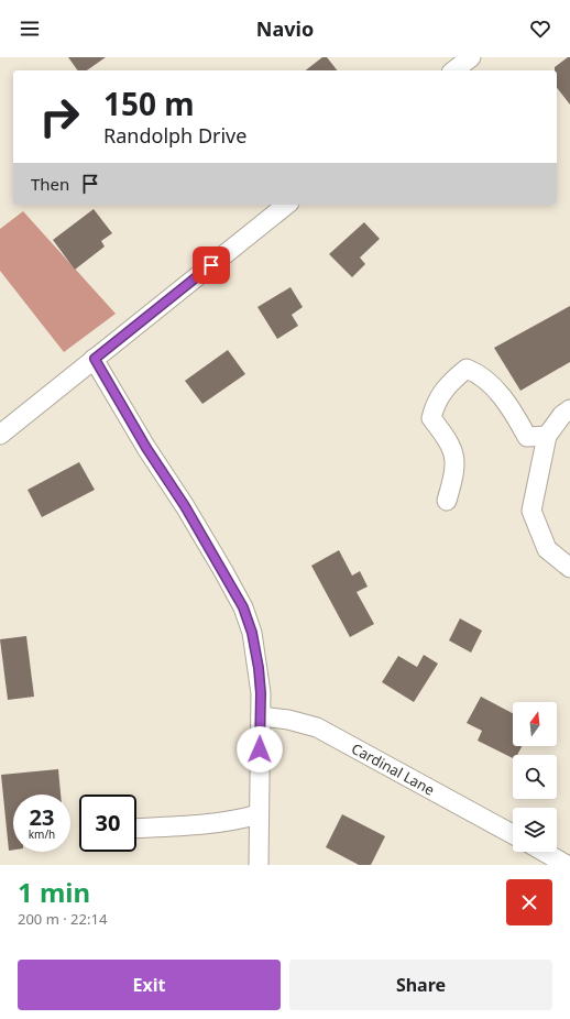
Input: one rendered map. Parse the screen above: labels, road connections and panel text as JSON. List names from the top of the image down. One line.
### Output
{"streets":{"street":["Cardinal Lane"]},"north":"top","page":{"header":"Navio","turn":["150 m","Randolph Drive"],"then":"Then","speed":"23 km/h","limit":"30","heading":["1 min","200 m · 22:14"],"buttons":["Exit","Share"]}}
